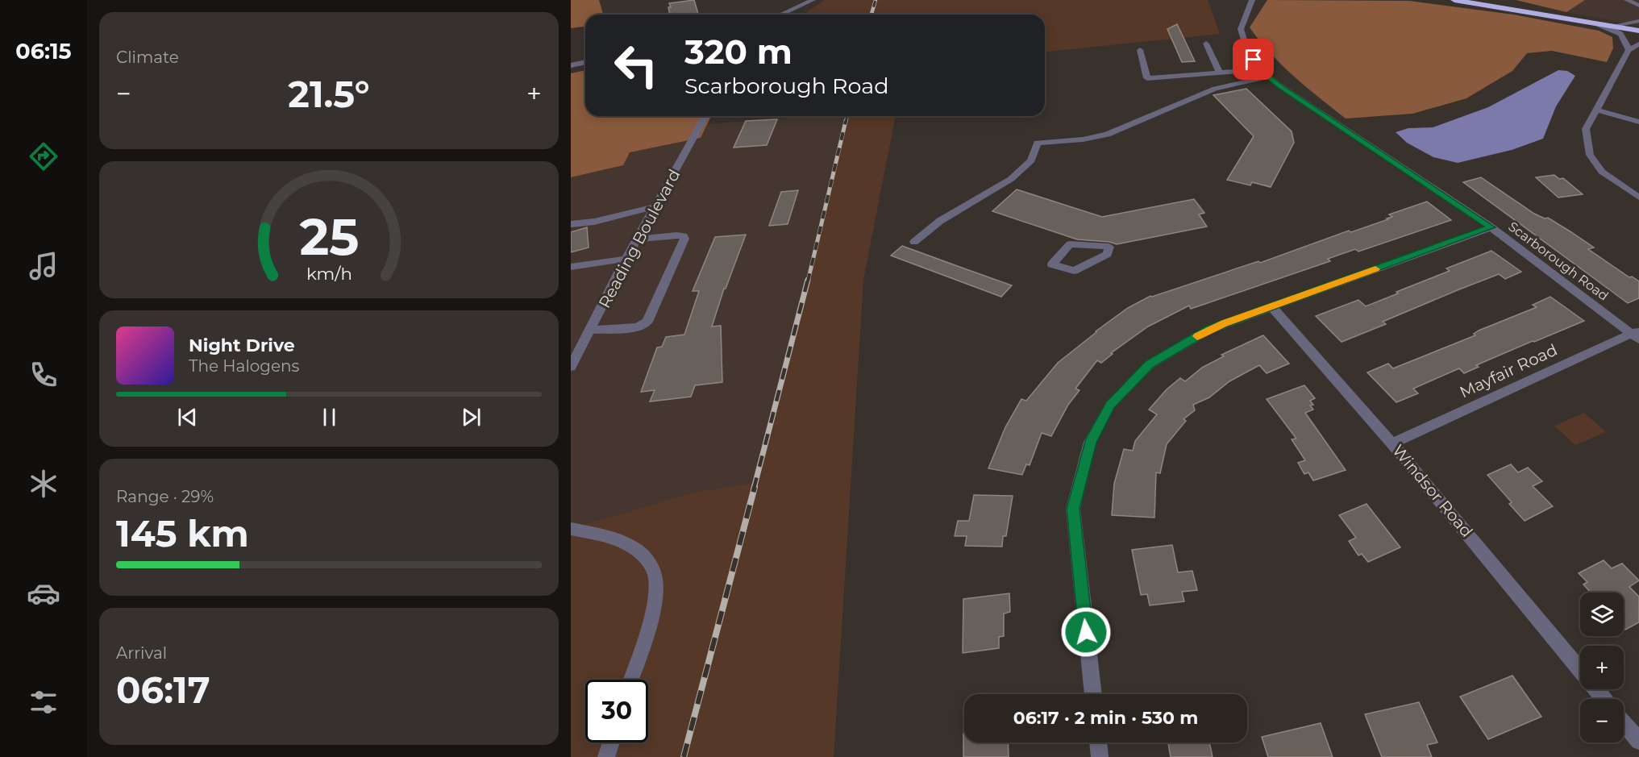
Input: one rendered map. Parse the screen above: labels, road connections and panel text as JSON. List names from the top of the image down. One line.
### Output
{"streets":{"street":["Reading Boulevard","Scarborough Road","Mayfair Road","Windsor Road"]},"crossings":[["Scarborough Road","Mayfair Road"],["Mayfair Road","Windsor Road"]],"page":{"tabs":"06:15","tile":["Climate",["Range · 29%","145 km"],["Arrival","06:17"]],"turn":["320 m","Scarborough Road"],"heat":["−","21.5°","+"],"song":["Night Drive","The Halogens"],"map_buttons":["+","−"],"limit":"30","trip":"06:17 · 2 min · 530 m","gauge":["25","km/h"]}}
